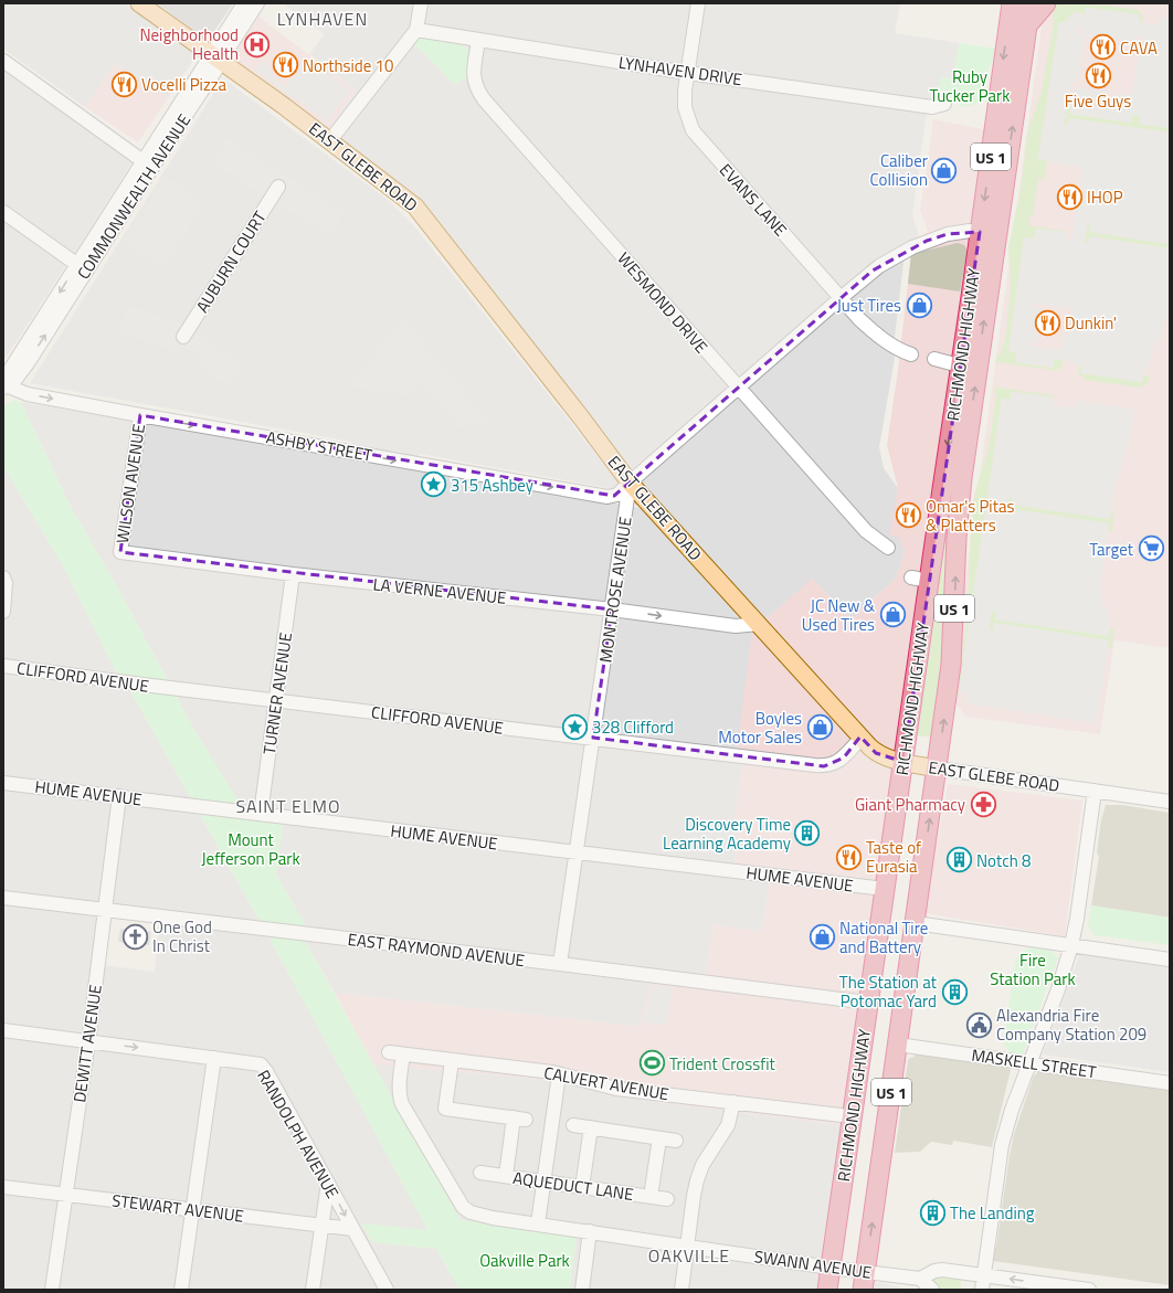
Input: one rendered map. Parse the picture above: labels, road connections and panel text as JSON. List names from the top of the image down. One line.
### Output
{"streets":{"highway":["US 1","RICHMOND HIGHWAY"],"main road":["EAST GLEBE ROAD"],"street":["LYNHAVEN DRIVE","COMMONWEALTH AVENUE","EVANS LANE","AUBURN COURT","WESMOND DRIVE","ASHBY STREET","WILSON AVENUE","MONTROSE AVENUE","LA VERNE AVENUE","CLIFFORD AVENUE","TURNER AVENUE","HUME AVENUE","EAST RAYMOND AVENUE","DEWITT AVENUE","MASKELL STREET","CALVERT AVENUE","RANDOLPH AVENUE","AQUEDUCT LANE","STEWART AVENUE","SWANN AVENUE"]},"crossings":[["LYNHAVEN DRIVE","EVANS LANE"],["LYNHAVEN DRIVE","WESMOND DRIVE"],["EAST GLEBE ROAD","COMMONWEALTH AVENUE"],["EAST GLEBE ROAD","RICHMOND HIGHWAY"],["EAST GLEBE ROAD","ASHBY STREET"],["EAST GLEBE ROAD","MONTROSE AVENUE"],["EAST GLEBE ROAD","LA VERNE AVENUE"],["EAST GLEBE ROAD","CLIFFORD AVENUE"],["COMMONWEALTH AVENUE","ASHBY STREET"],["RICHMOND HIGHWAY","HUME AVENUE"],["RICHMOND HIGHWAY","EAST RAYMOND AVENUE"],["RICHMOND HIGHWAY","MASKELL STREET"],["RICHMOND HIGHWAY","CALVERT AVENUE"],["RICHMOND HIGHWAY","SWANN AVENUE"],["ASHBY STREET","WILSON AVENUE"],["ASHBY STREET","MONTROSE AVENUE"],["WILSON AVENUE","LA VERNE AVENUE"],["MONTROSE AVENUE","LA VERNE AVENUE"],["MONTROSE AVENUE","CLIFFORD AVENUE"],["MONTROSE AVENUE","HUME AVENUE"],["MONTROSE AVENUE","EAST RAYMOND AVENUE"],["LA VERNE AVENUE","TURNER AVENUE"],["CLIFFORD AVENUE","TURNER AVENUE"],["TURNER AVENUE","HUME AVENUE"],["HUME AVENUE","DEWITT AVENUE"],["EAST RAYMOND AVENUE","DEWITT AVENUE"],["DEWITT AVENUE","RANDOLPH AVENUE"],["DEWITT AVENUE","STEWART AVENUE"],["CALVERT AVENUE","SWANN AVENUE"],["RANDOLPH AVENUE","STEWART AVENUE"]],"one_way":["ASHBY STREET"],"districts":["LYNHAVEN","SAINT ELMO","OAKVILLE"],"parks":["Ruby Tucker Park","Mount Jefferson Park","Fire Station Park","Oakville Park"],"places":{"hospital":["Neighborhood Health"],"restaurant":["CAVA","Northside 10","Five Guys","Vocelli Pizza","IHOP","Dunkin'","Omar's Pitas & Platters","Taste of Eurasia"],"shop":["Caliber Collision","Just Tires","JC New & Used Tires","Boyles Motor Sales","National Tire and Battery"],"place":["315 Ashbey","328 Clifford"],"supermarket":["Target"],"pharmacy":["Giant Pharmacy"],"building":["Discovery Time Learning Academy","Notch 8","The Station at Potomac Yard","The Landing"],"church":["One God In Christ"],"public building":["Alexandria Fire Company Station 209"],"sports":["Trident Crossfit"]}}
